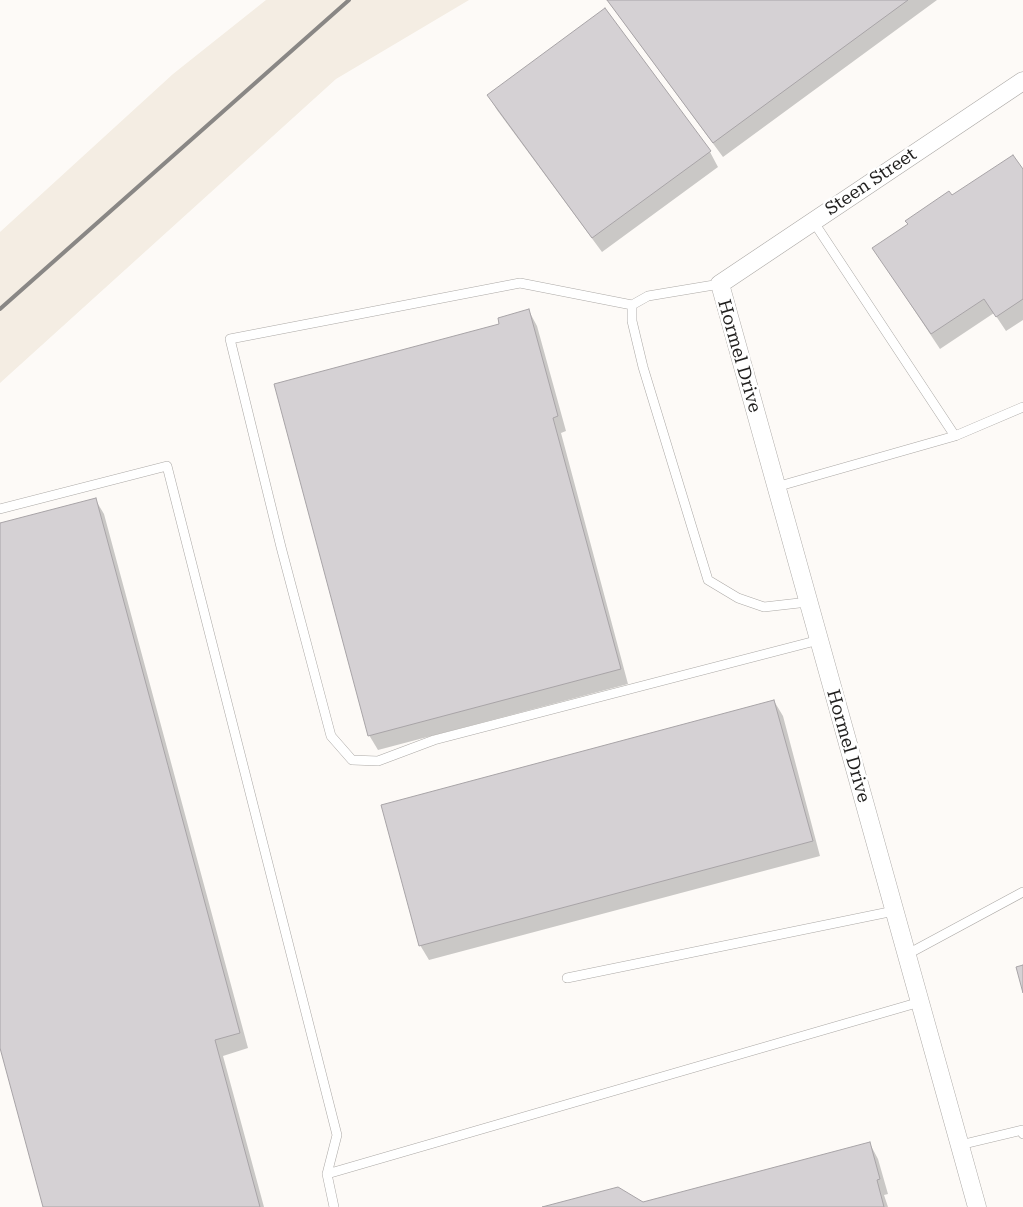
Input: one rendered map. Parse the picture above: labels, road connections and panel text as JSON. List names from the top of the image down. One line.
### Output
{"streets":{"street":["Steen Street","Hormel Drive"]},"crossings":[["Steen Street","Hormel Drive"]]}
